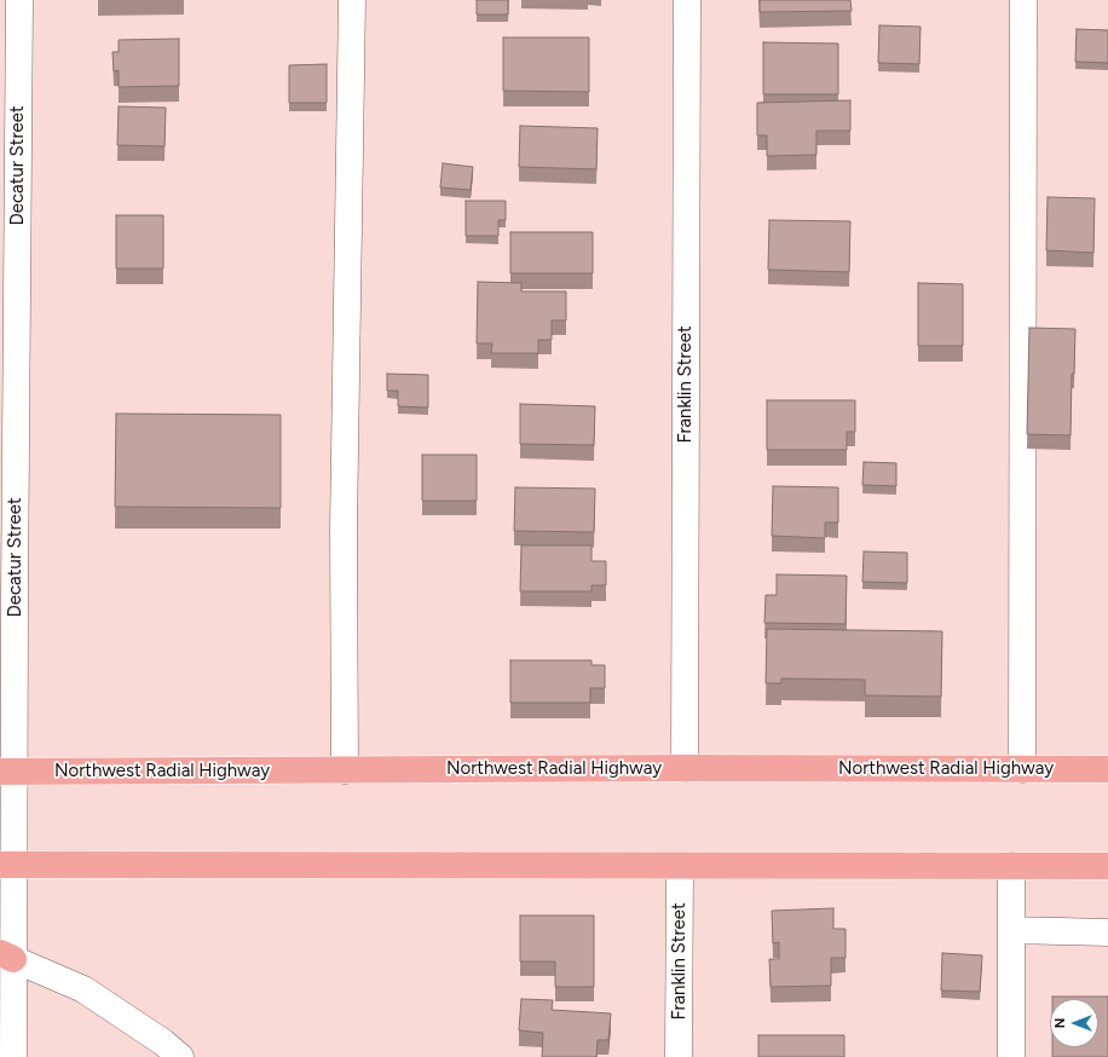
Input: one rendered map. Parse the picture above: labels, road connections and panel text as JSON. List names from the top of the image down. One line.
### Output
{"streets":{"main road":["Northwest Radial Highway"],"street":["Decatur Street","Franklin Street"]},"crossings":[["Decatur Street","Northwest Radial Highway"],["Franklin Street","Northwest Radial Highway"]],"north":"left"}
